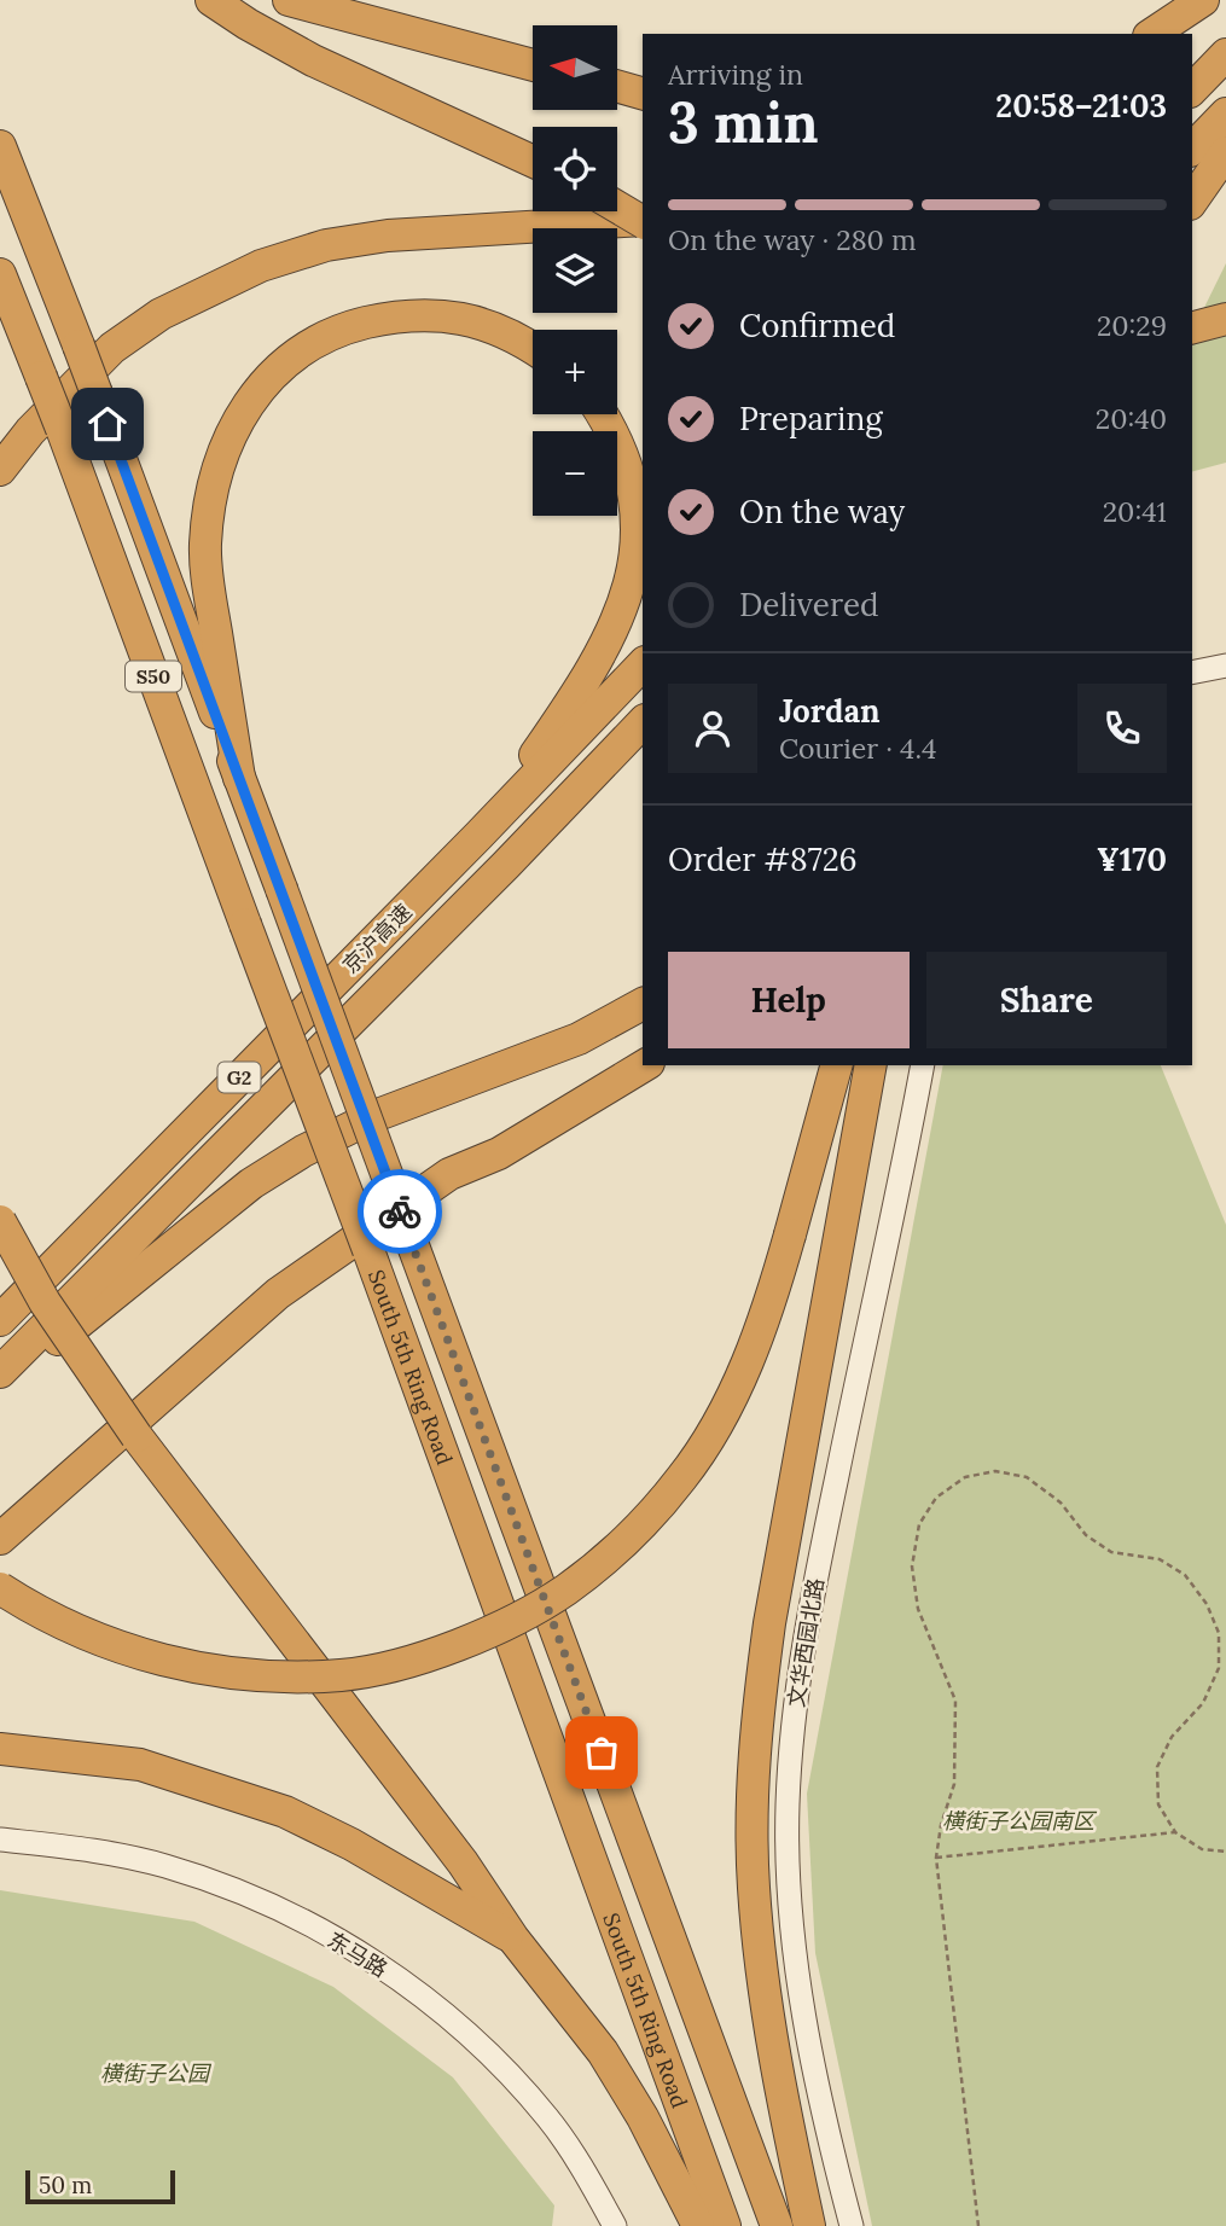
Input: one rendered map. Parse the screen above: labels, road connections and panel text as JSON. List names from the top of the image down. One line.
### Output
{"streets":{"highway":["S50","京沪高速","G2","South 5th Ring Road"],"street":["文华西园北路","东马路"]},"crossings":[["S50","South 5th Ring Road"]],"parks":["横街子公园南区","横街子公园"],"scale_bar":"50 m","north":"left","page":{"map_buttons":["+","−"],"heading":["3 min","Arriving in","20:58–21:03"],"panel":["Jordan","Courier · 4.4","Order #8726","¥170"],"bar":"On the way · 280 m","list":[["Confirmed","20:29"],["Preparing","20:40"],["On the way","20:41"],"Delivered"],"buttons":["Help","Share"],"scale":"50 m"}}
